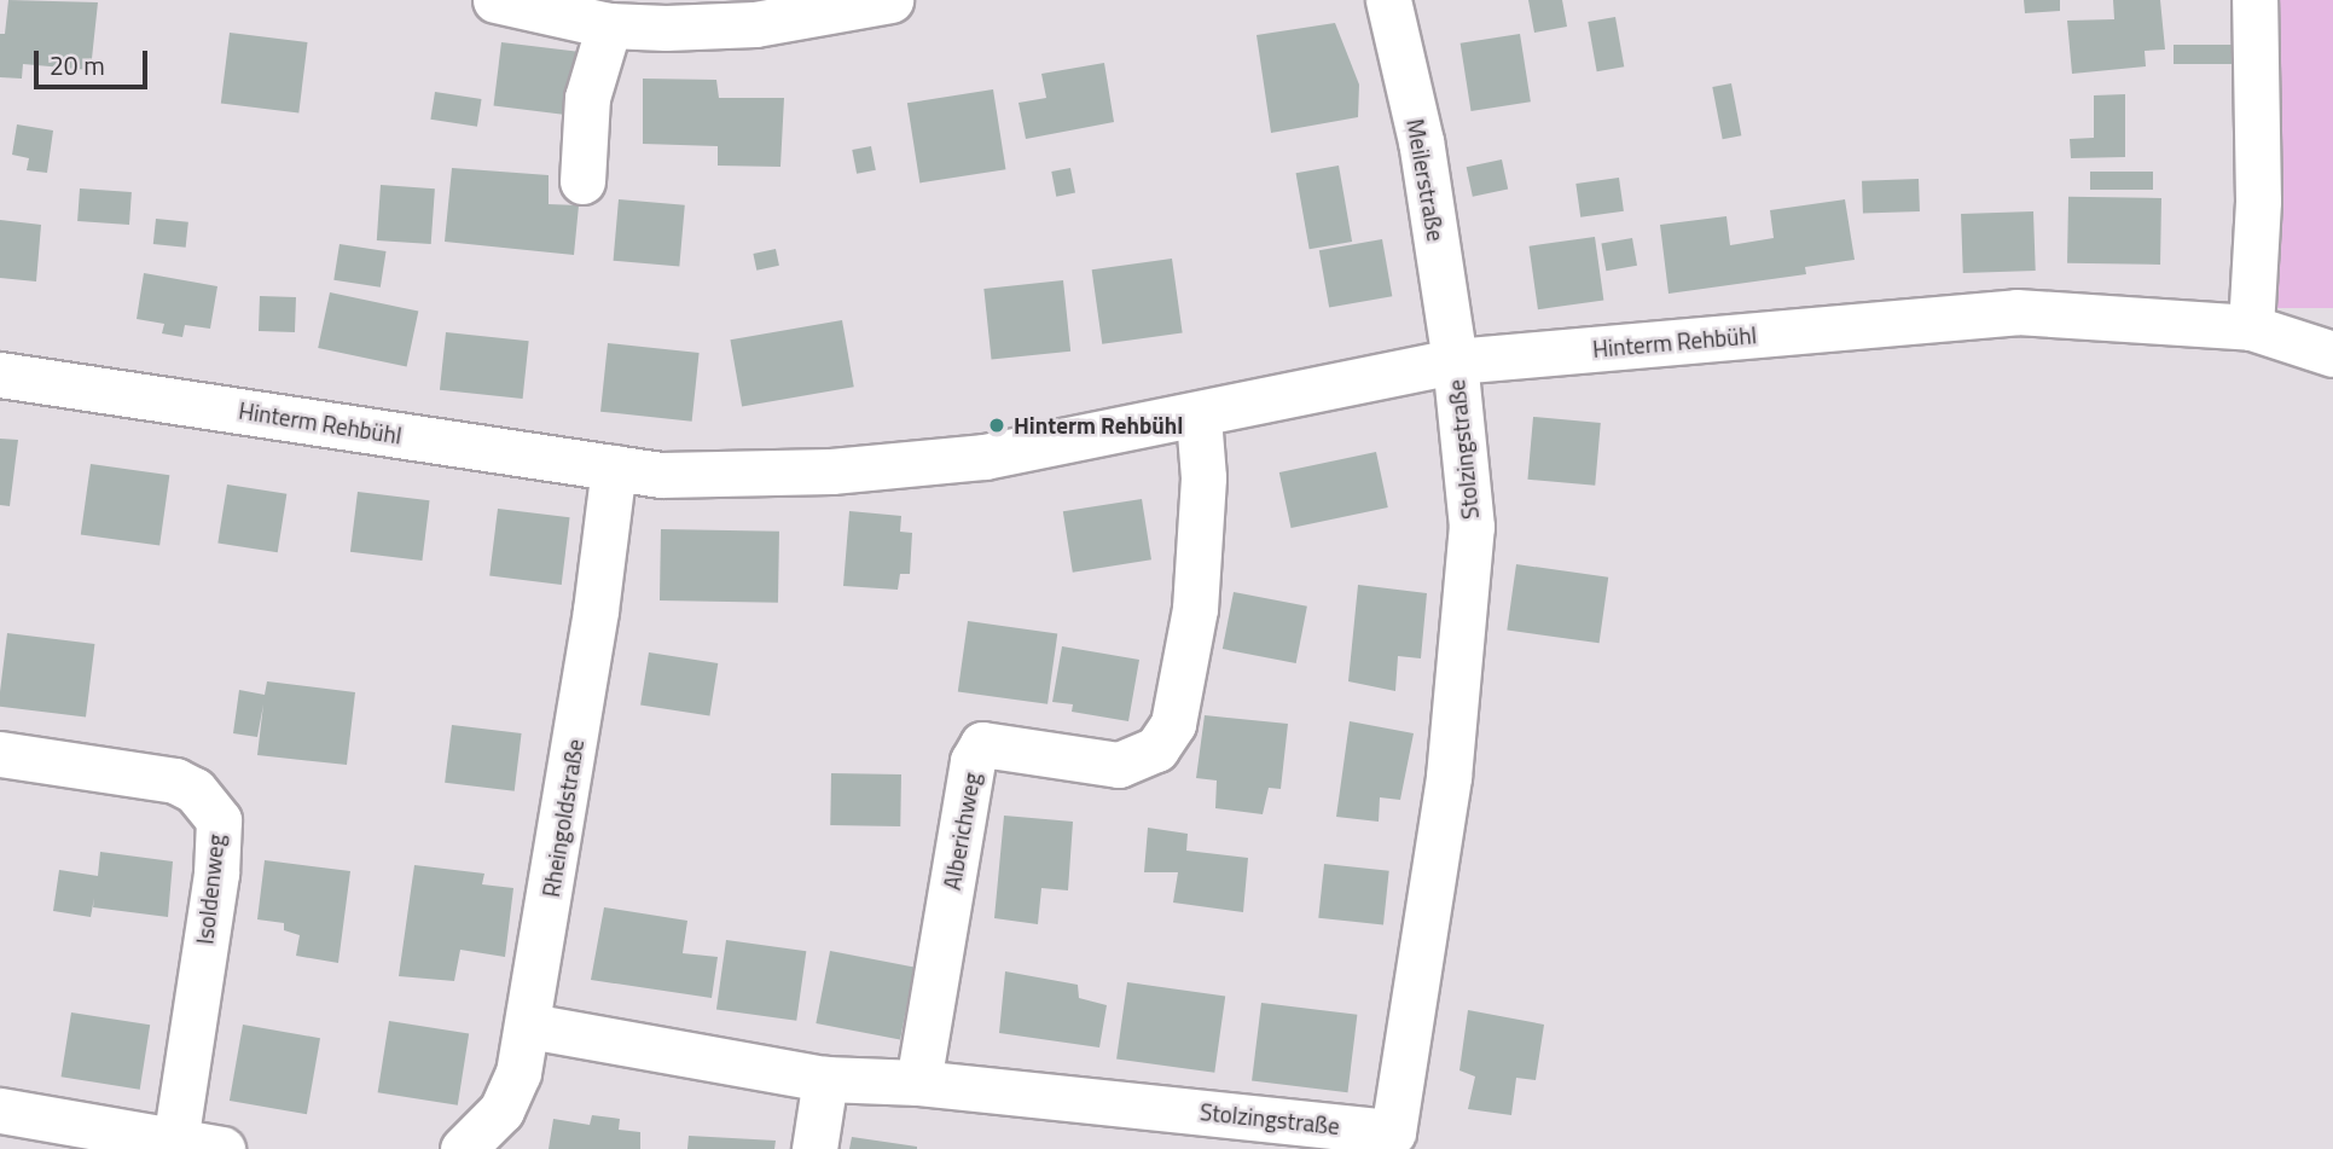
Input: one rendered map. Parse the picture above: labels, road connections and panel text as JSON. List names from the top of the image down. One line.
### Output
{"streets":{"street":["Meilerstraße","Hinterm Rehbühl","Stolzingstraße","Rheingoldstraße","Alberichweg","Isoldenweg"]},"crossings":[["Meilerstraße","Hinterm Rehbühl"],["Meilerstraße","Stolzingstraße"],["Hinterm Rehbühl","Stolzingstraße"],["Hinterm Rehbühl","Rheingoldstraße"],["Hinterm Rehbühl","Alberichweg"],["Stolzingstraße","Rheingoldstraße"],["Stolzingstraße","Alberichweg"]],"places":["Hinterm Rehbühl"],"scale_bar":"20 m"}
